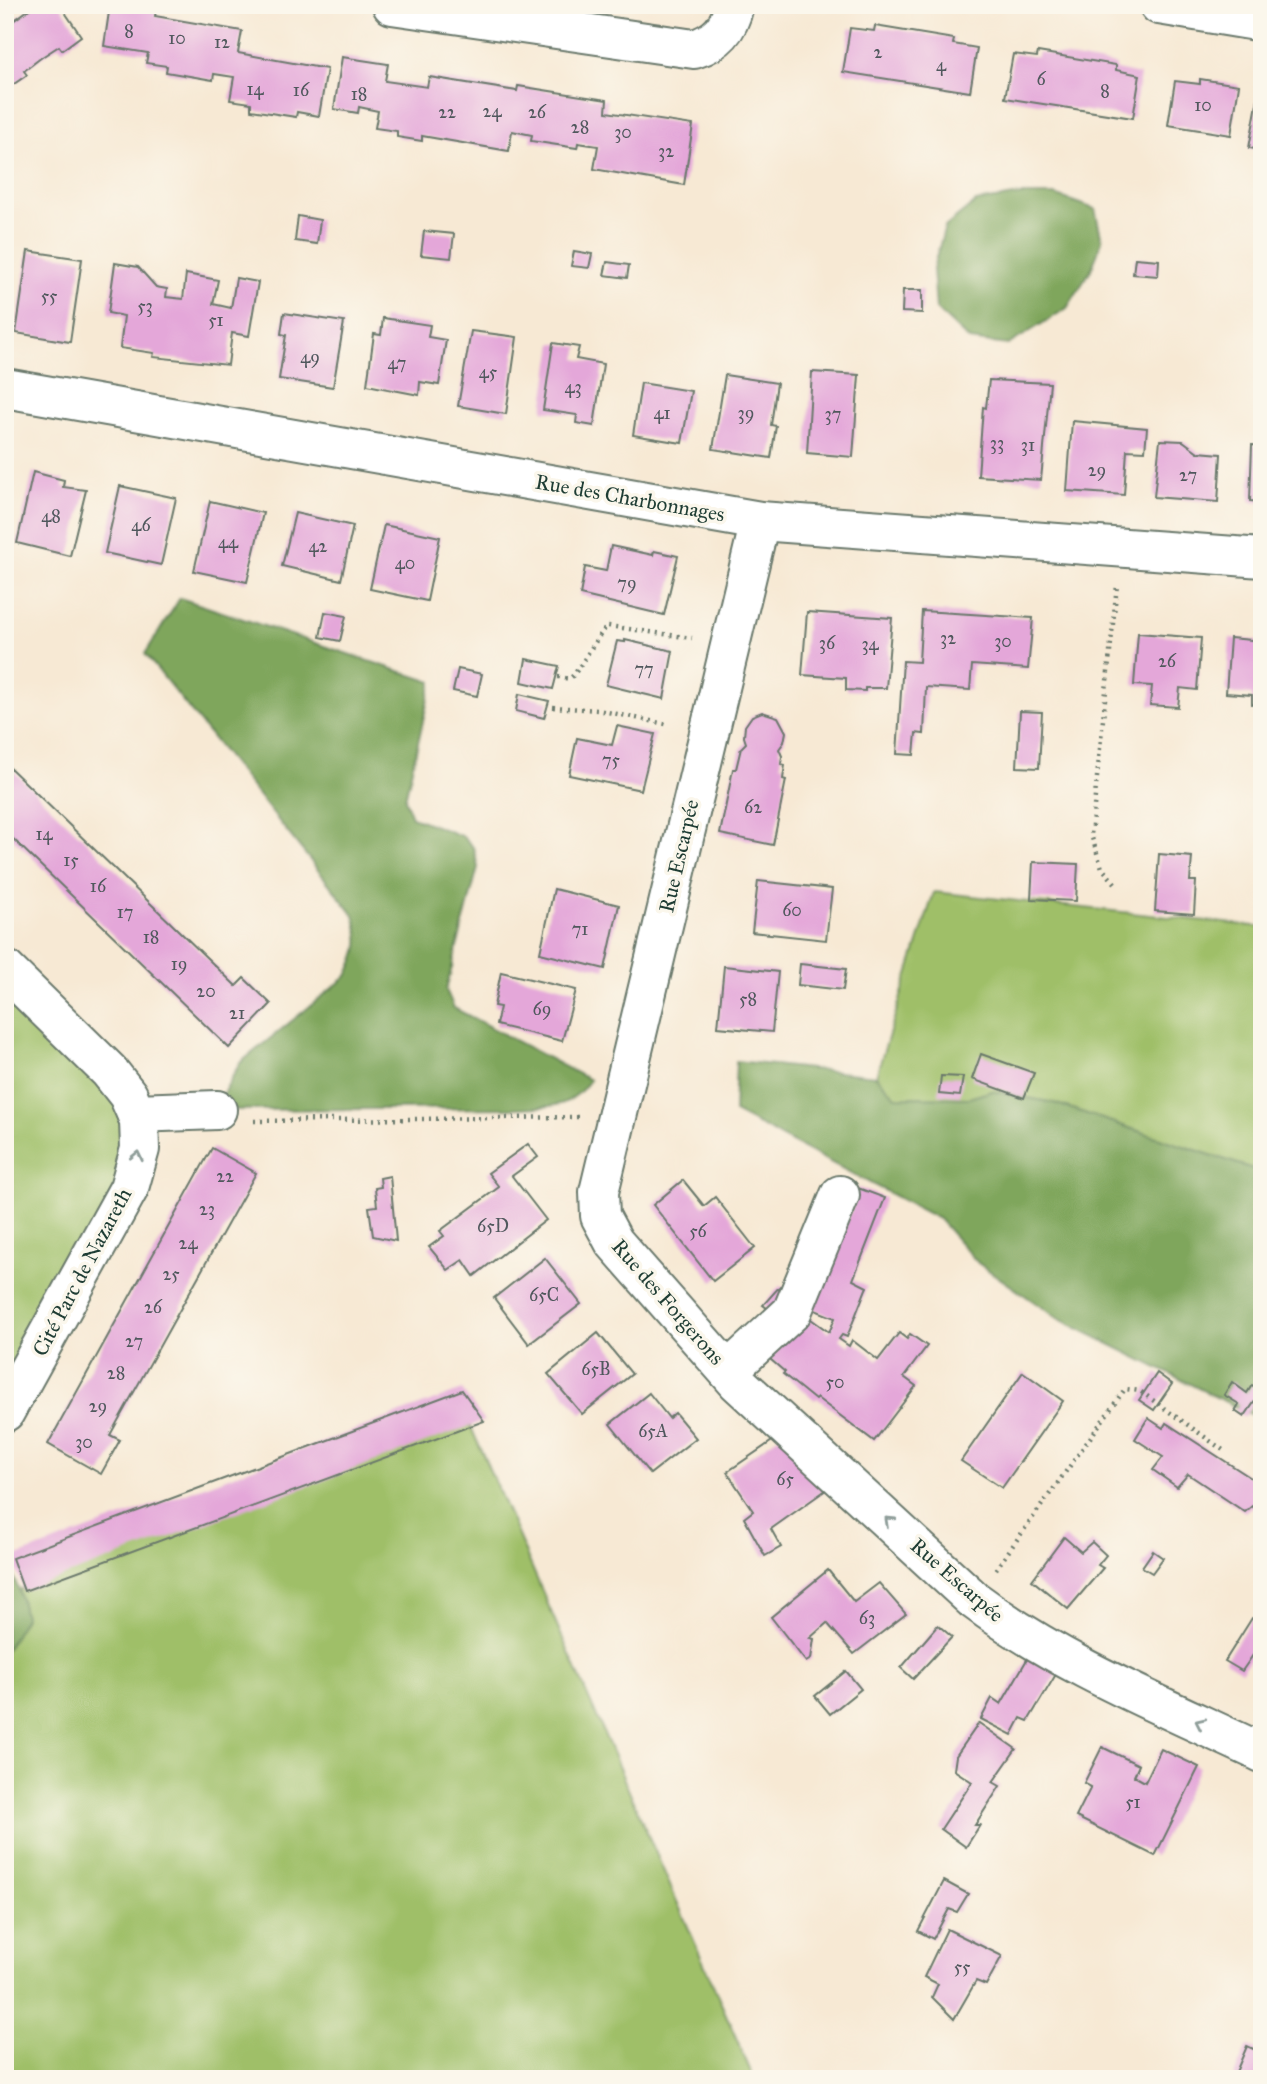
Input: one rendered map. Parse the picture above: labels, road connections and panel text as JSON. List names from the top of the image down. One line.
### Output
{"streets":{"street":["Rue des Charbonnages","Rue Escarpée","Cité Parc de Nazareth","Rue des Forgerons"]},"crossings":[["Rue des Charbonnages","Rue Escarpée"],["Rue Escarpée","Rue des Forgerons"]],"one_way":["Rue Escarpée","Cité Parc de Nazareth"],"house_numbers":["8","10","12","2","4","6","14","16","8","18","10","24","22","26","28","30","32","55","53","51","49","47","45","43","41","39","37","33","31","29","27","48","46","44","42","40","79","32","30","36","34","26","77","75","62","14","15","16","60","17","71","18","19","20","58","69","21","22","23","65D","56","24","25","65C","26","27","65B","28","50","29","65A","30","65","63","51","55"]}
